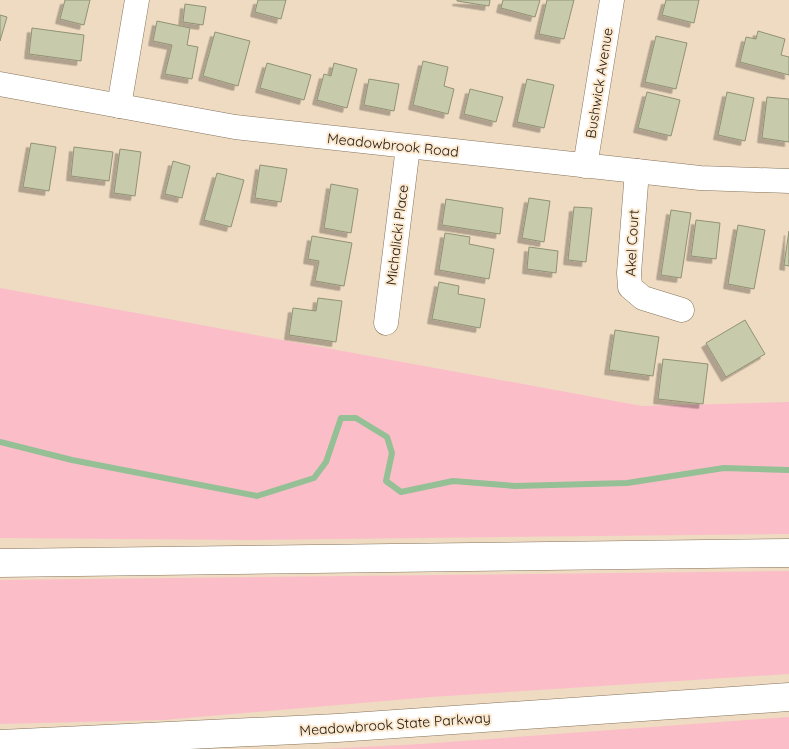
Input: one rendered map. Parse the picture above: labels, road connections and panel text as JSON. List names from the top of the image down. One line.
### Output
{"streets":{"highway":["Meadowbrook State Parkway"],"street":["Bushwick Avenue","Meadowbrook Road","Michalicki Place","Akel Court"]},"crossings":[["Bushwick Avenue","Meadowbrook Road"],["Meadowbrook Road","Michalicki Place"],["Meadowbrook Road","Akel Court"]]}
